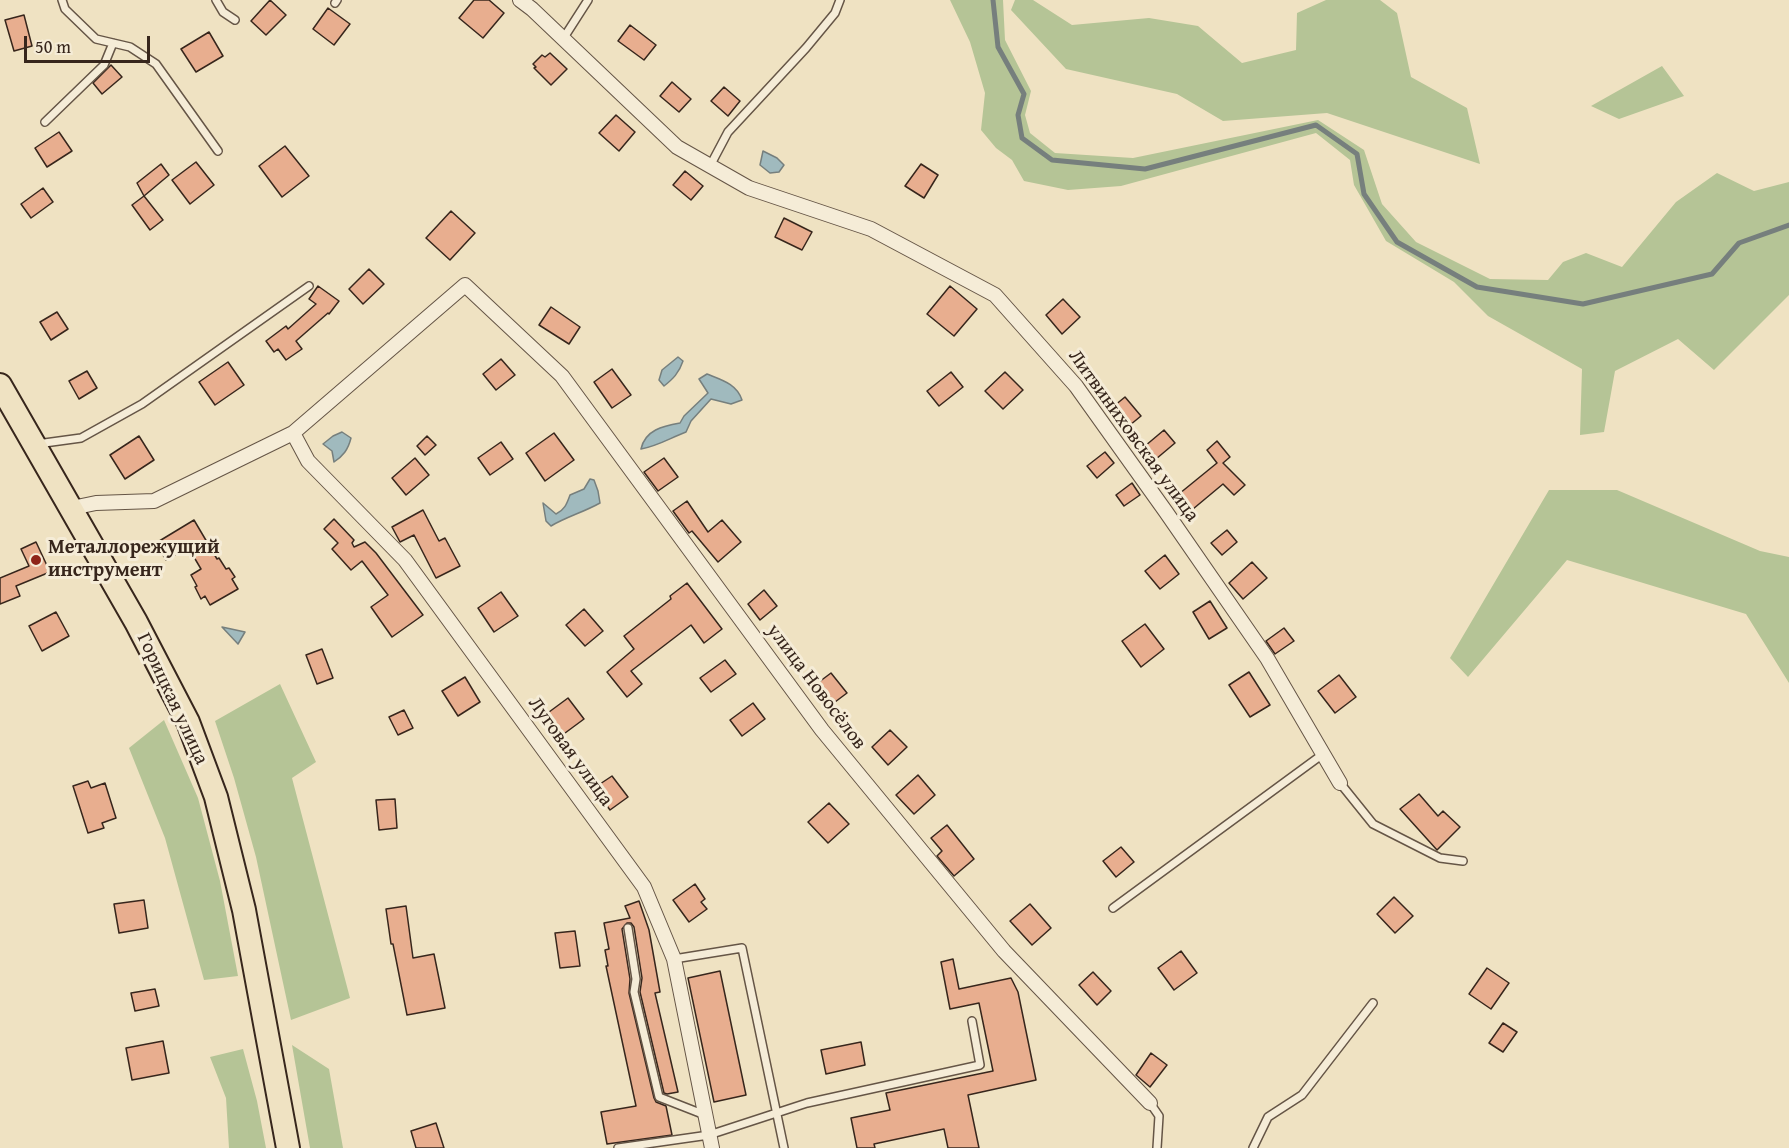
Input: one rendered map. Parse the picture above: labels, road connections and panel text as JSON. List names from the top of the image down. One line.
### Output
{"streets":{"main road":["Горицкая улица"],"street":["Литвиниховская улица","улица Новосёлов","Луговая улица"]},"crossings":[["улица Новосёлов","Луговая улица"]],"places":["Металлорежущий инструмент"],"scale_bar":"50 m"}
